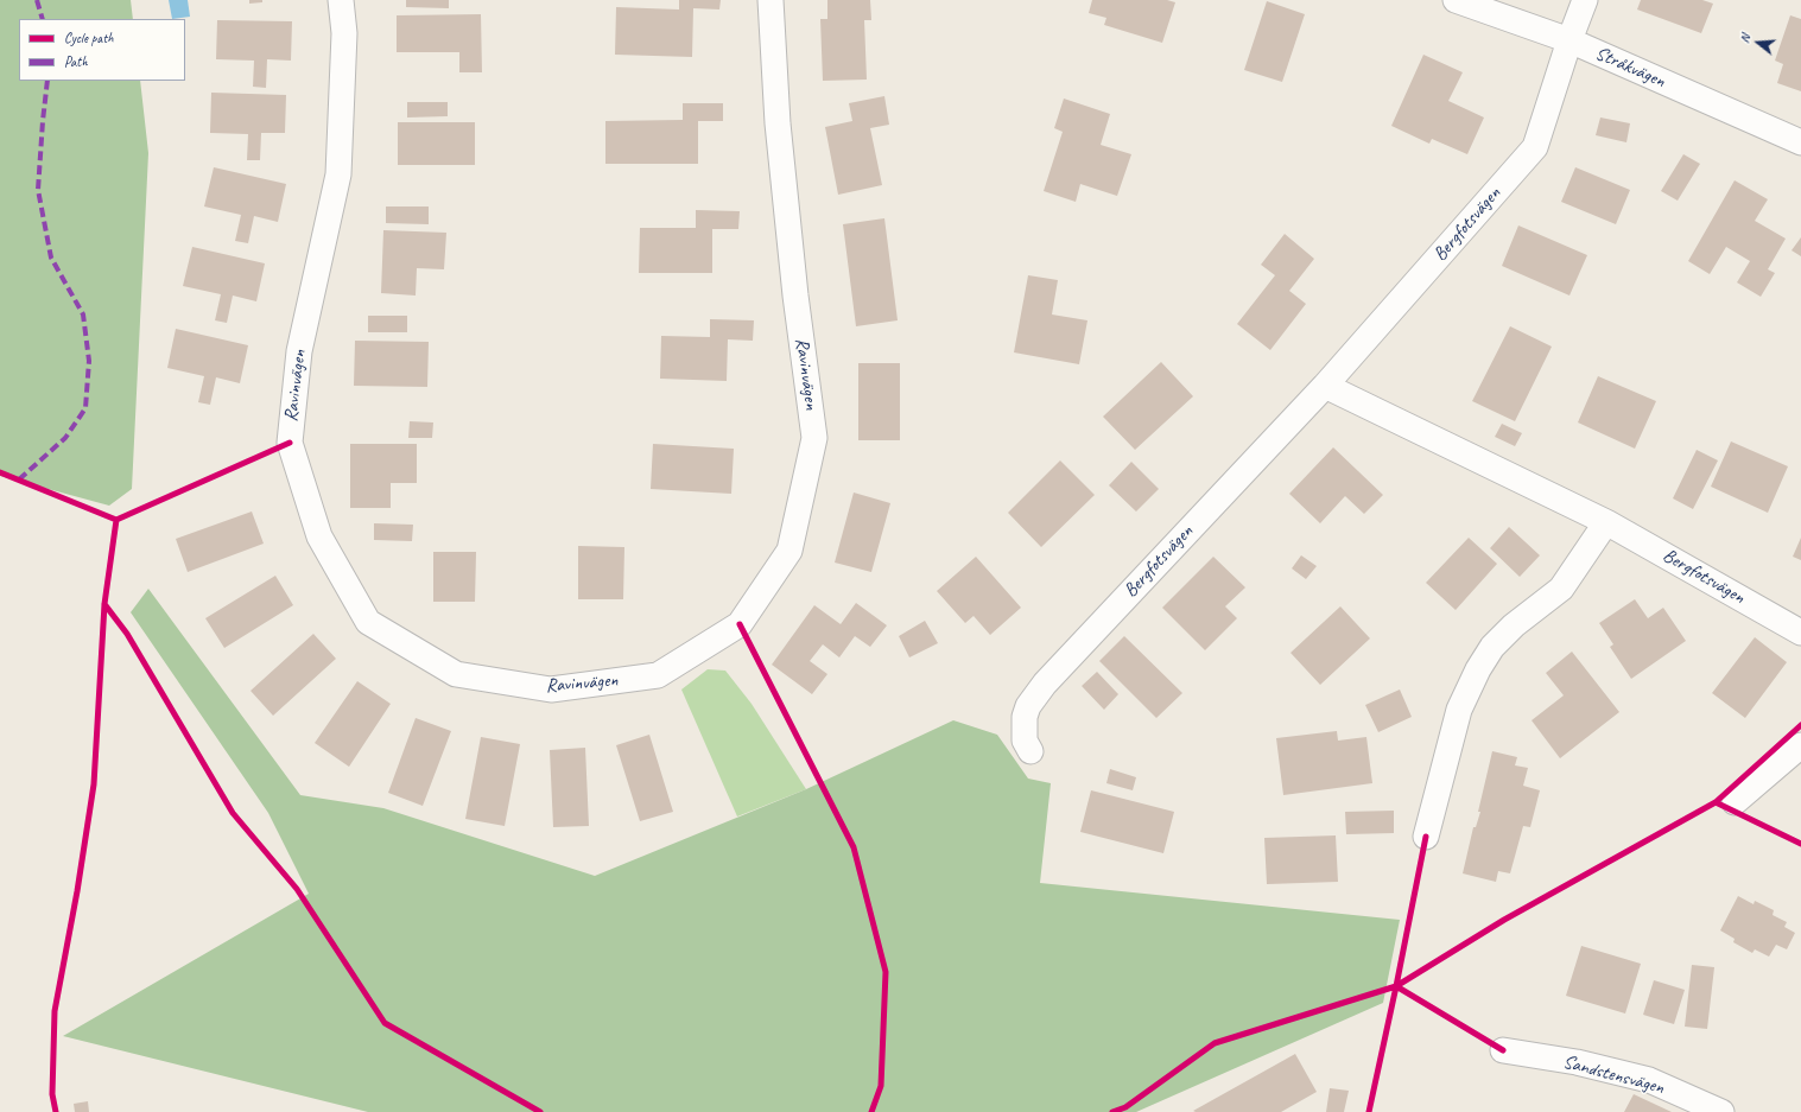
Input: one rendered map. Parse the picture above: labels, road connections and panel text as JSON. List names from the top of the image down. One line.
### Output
{"streets":{"street":["Stråkvägen","Bergfotsvägen","Ravinvägen","Sandstensvägen"]},"crossings":[["Stråkvägen","Bergfotsvägen"]],"legend":["Cycle path","Path"],"north":"left"}
